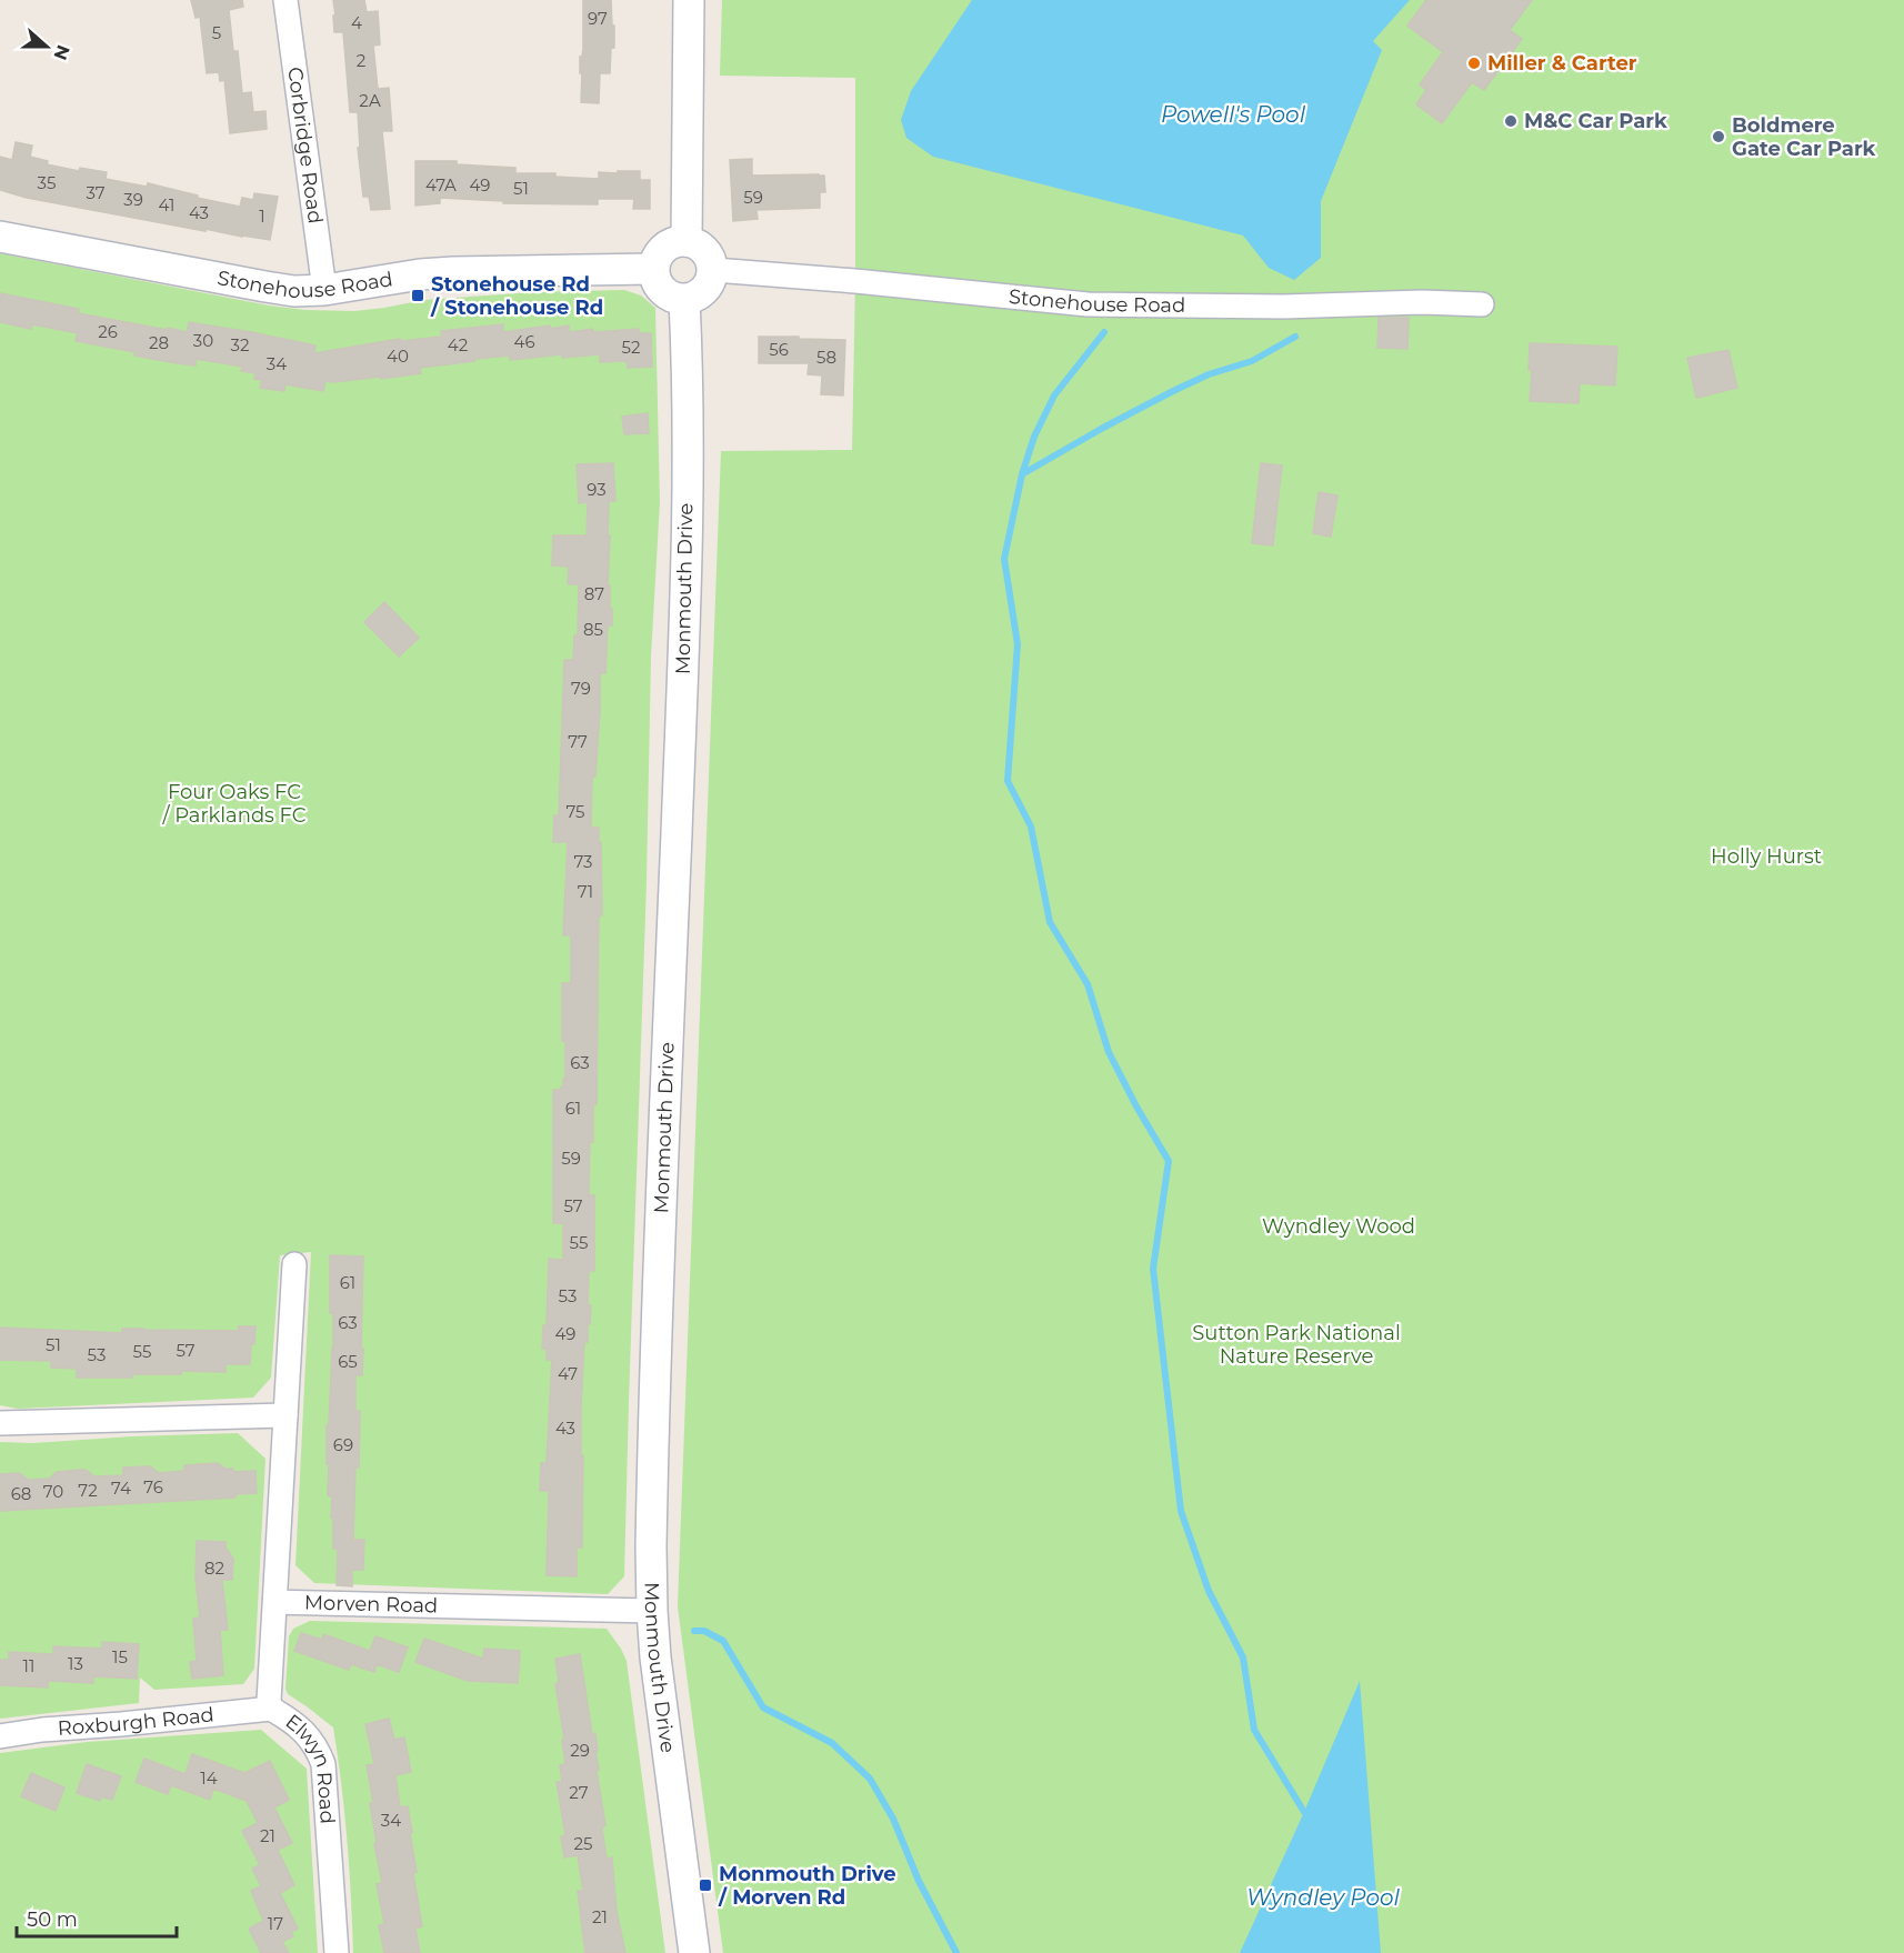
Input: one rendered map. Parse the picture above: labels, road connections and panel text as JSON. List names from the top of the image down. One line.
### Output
{"streets":{"street":["Corbridge Road","Stonehouse Road","Monmouth Drive","Morven Road","Roxburgh Road","Elwyn Road"]},"crossings":[["Corbridge Road","Stonehouse Road"],["Stonehouse Road","Monmouth Drive"],["Monmouth Drive","Morven Road"],["Morven Road","Elwyn Road"],["Roxburgh Road","Elwyn Road"]],"water":["Powell's Pool","Wyndley Pool"],"parks":["Four Oaks FC / Parklands FC","Holly Hurst","Wyndley Wood","Sutton Park National Nature Reserve"],"places":{"other":["Miller & Carter","M&C Car Park","Boldmere Gate Car Park"],"transit":["Stonehouse Rd / Stonehouse Rd","Monmouth Drive / Morven Rd"]},"house_numbers":["97","4","5","2","2A","35","47A","49","51","37","59","39","41","43","1","26","30","46","28","32","42","52","56","40","58","34","93","87","85","79","77","75","73","71","63","61","59","57","55","61","53","63","49","51","57","55","53","65","47","43","69","76","74","72","70","68","82","15","13","11","29","14","27","34","21","25","21","17"],"scale_bar":"50 m","north":"right"}
